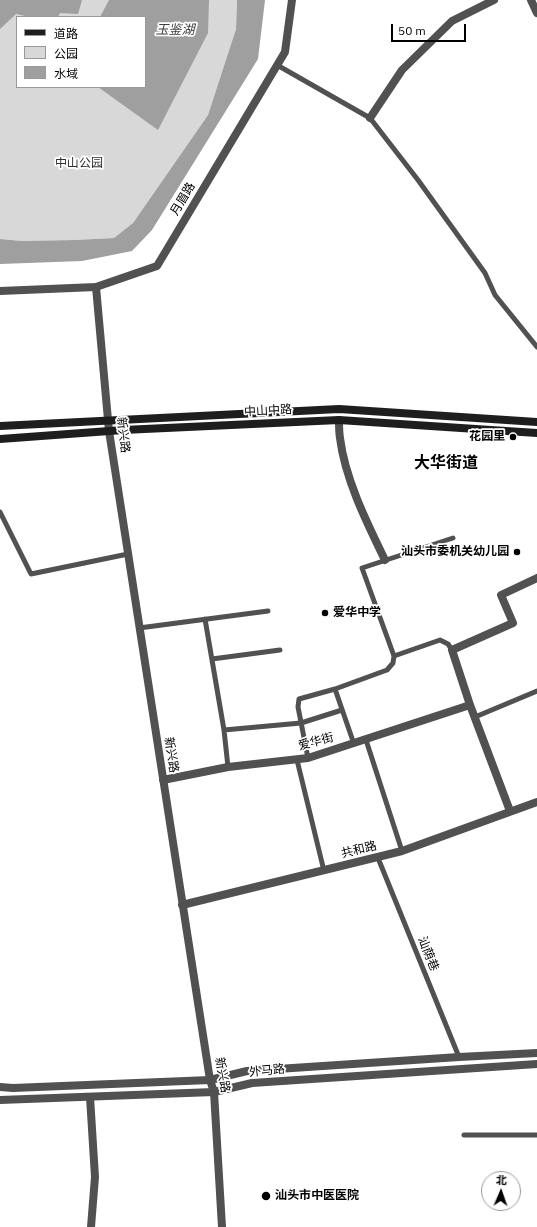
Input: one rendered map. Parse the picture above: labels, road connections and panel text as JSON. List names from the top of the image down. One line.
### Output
{"streets":{"main road":["中山中路"],"street":["月眉路","新兴路","爱华街","共和路","外马路"],"lane":["汕荫巷"]},"crossings":[["月眉路","新兴路"],["中山中路","新兴路"],["新兴路","爱华街"],["新兴路","共和路"],["新兴路","外马路"],["共和路","汕荫巷"],["汕荫巷","外马路"]],"districts":["大华街道"],"water":["玉鉴湖"],"parks":["中山公园"],"places":["花园里","汕头市委机关幼儿园","爱华中学","汕头市中医医院"],"legend":["道路","公园","水域"],"scale_bar":"50 m","north":"top"}
